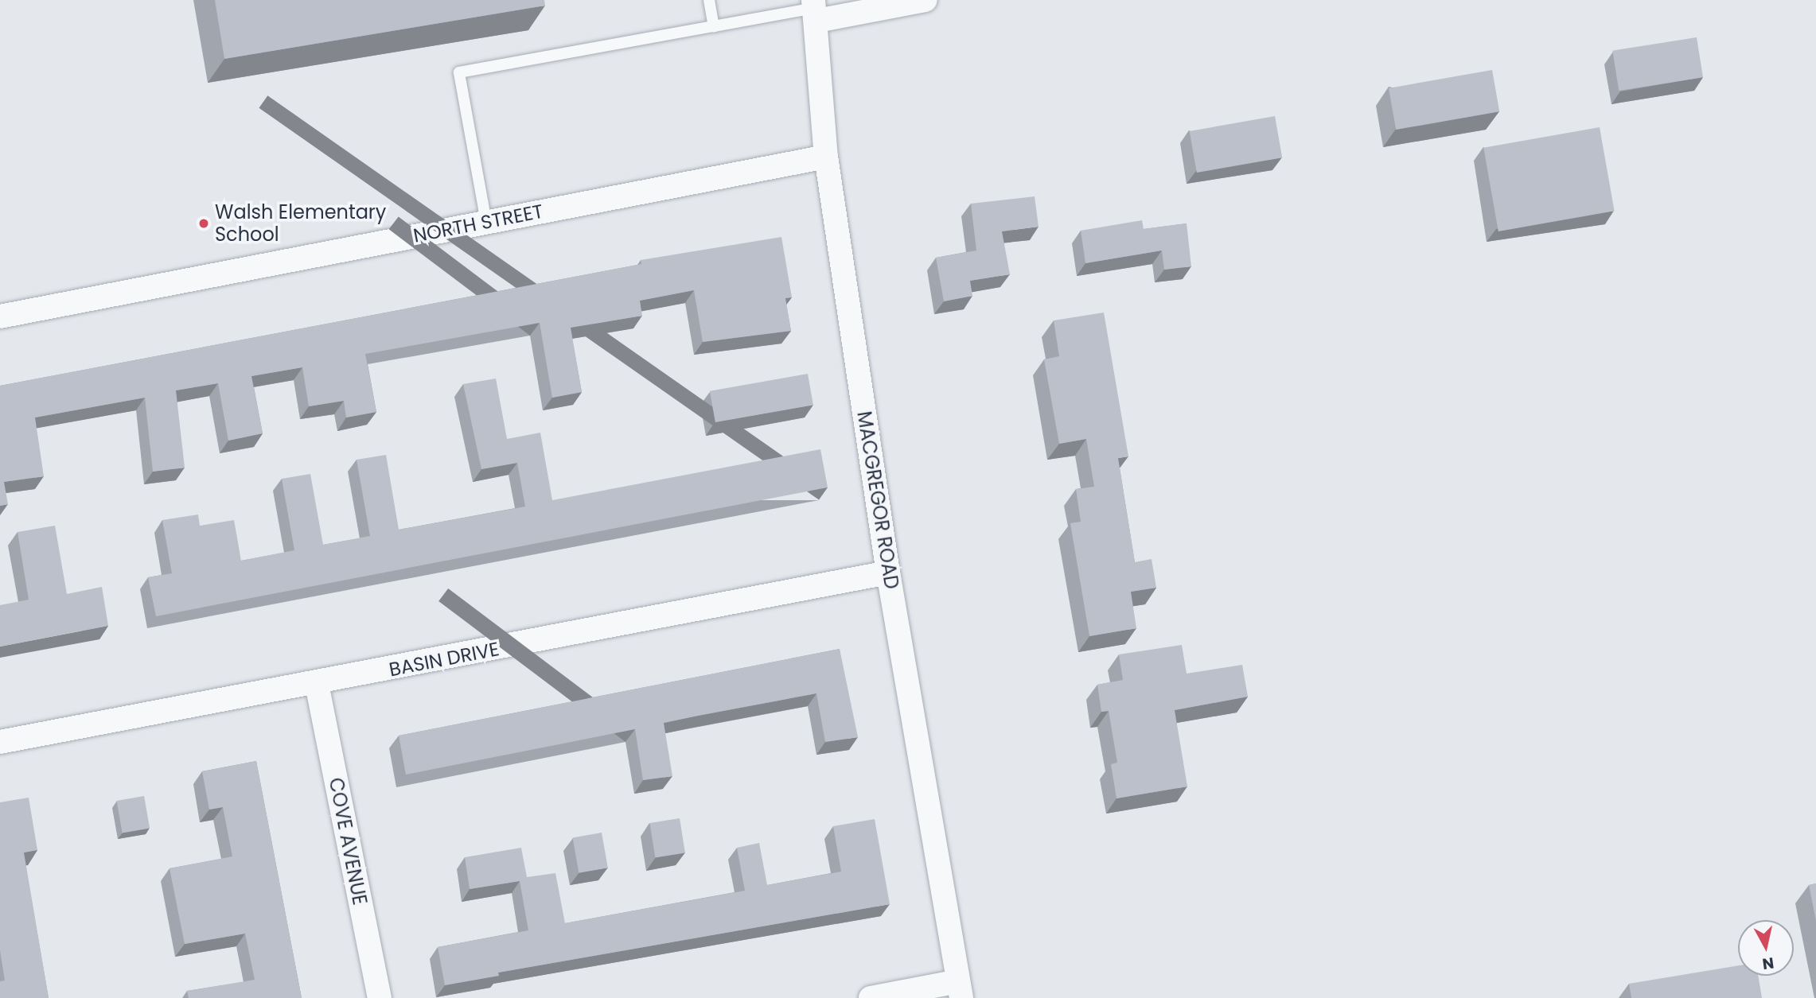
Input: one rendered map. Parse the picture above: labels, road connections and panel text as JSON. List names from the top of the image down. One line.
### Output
{"streets":{"street":["NORTH STREET","MACGREGOR ROAD","BASIN DRIVE","COVE AVENUE"]},"crossings":[["NORTH STREET","MACGREGOR ROAD"],["MACGREGOR ROAD","BASIN DRIVE"],["BASIN DRIVE","COVE AVENUE"]],"places":["Walsh Elementary School"],"north":"bottom"}
